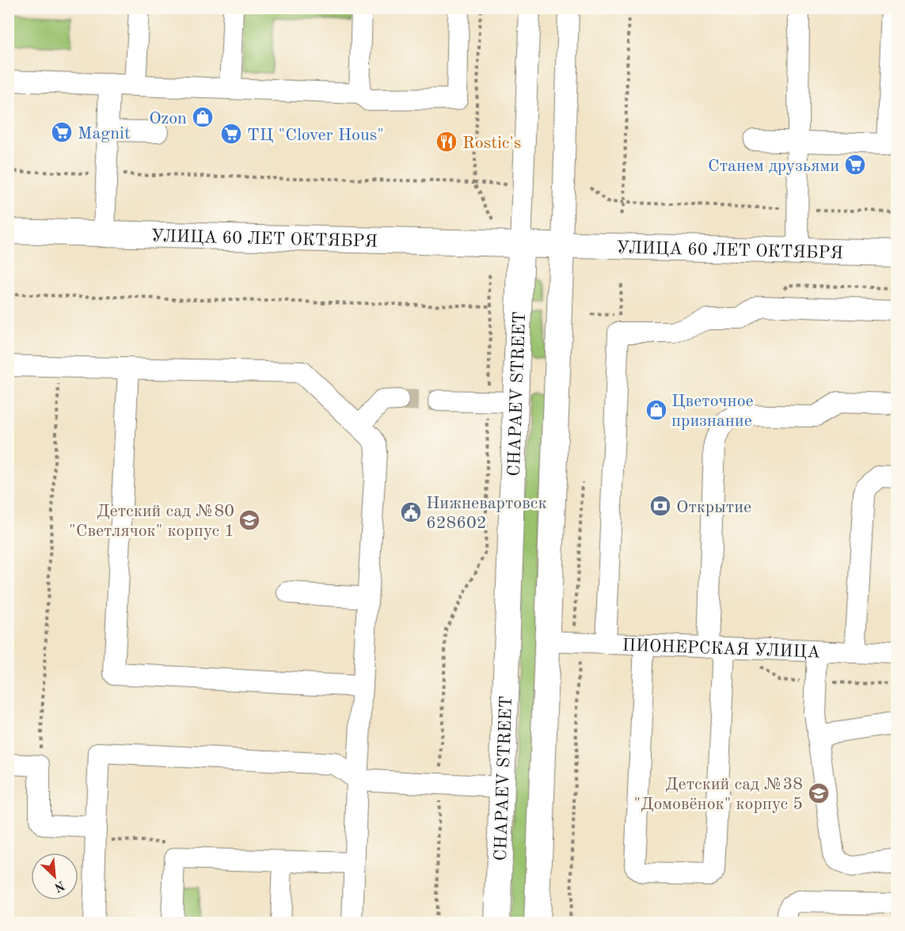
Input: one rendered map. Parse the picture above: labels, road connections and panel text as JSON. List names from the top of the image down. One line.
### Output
{"streets":{"main road":["УЛИЦА 60 ЛЕТ ОКТЯБРЯ","CHAPAEV STREET"],"street":["ПИОНЕРСКАЯ УЛИЦА"]},"crossings":[["УЛИЦА 60 ЛЕТ ОКТЯБРЯ","CHAPAEV STREET"]],"places":{"shop":["Ozon","Цветочное признание"],"supermarket":["Magnit","ТЦ \"Clover Hous\"","Станем друзьями"],"restaurant":["Rostic's"],"bank":["Открытие"],"public building":["Нижневартовск 628602"],"school or university":["Детский сад №80 \"Светлячок\" корпус 1","Детский сад №38 \"Домовёнок\" корпус 5"]},"north":"bottom right"}
